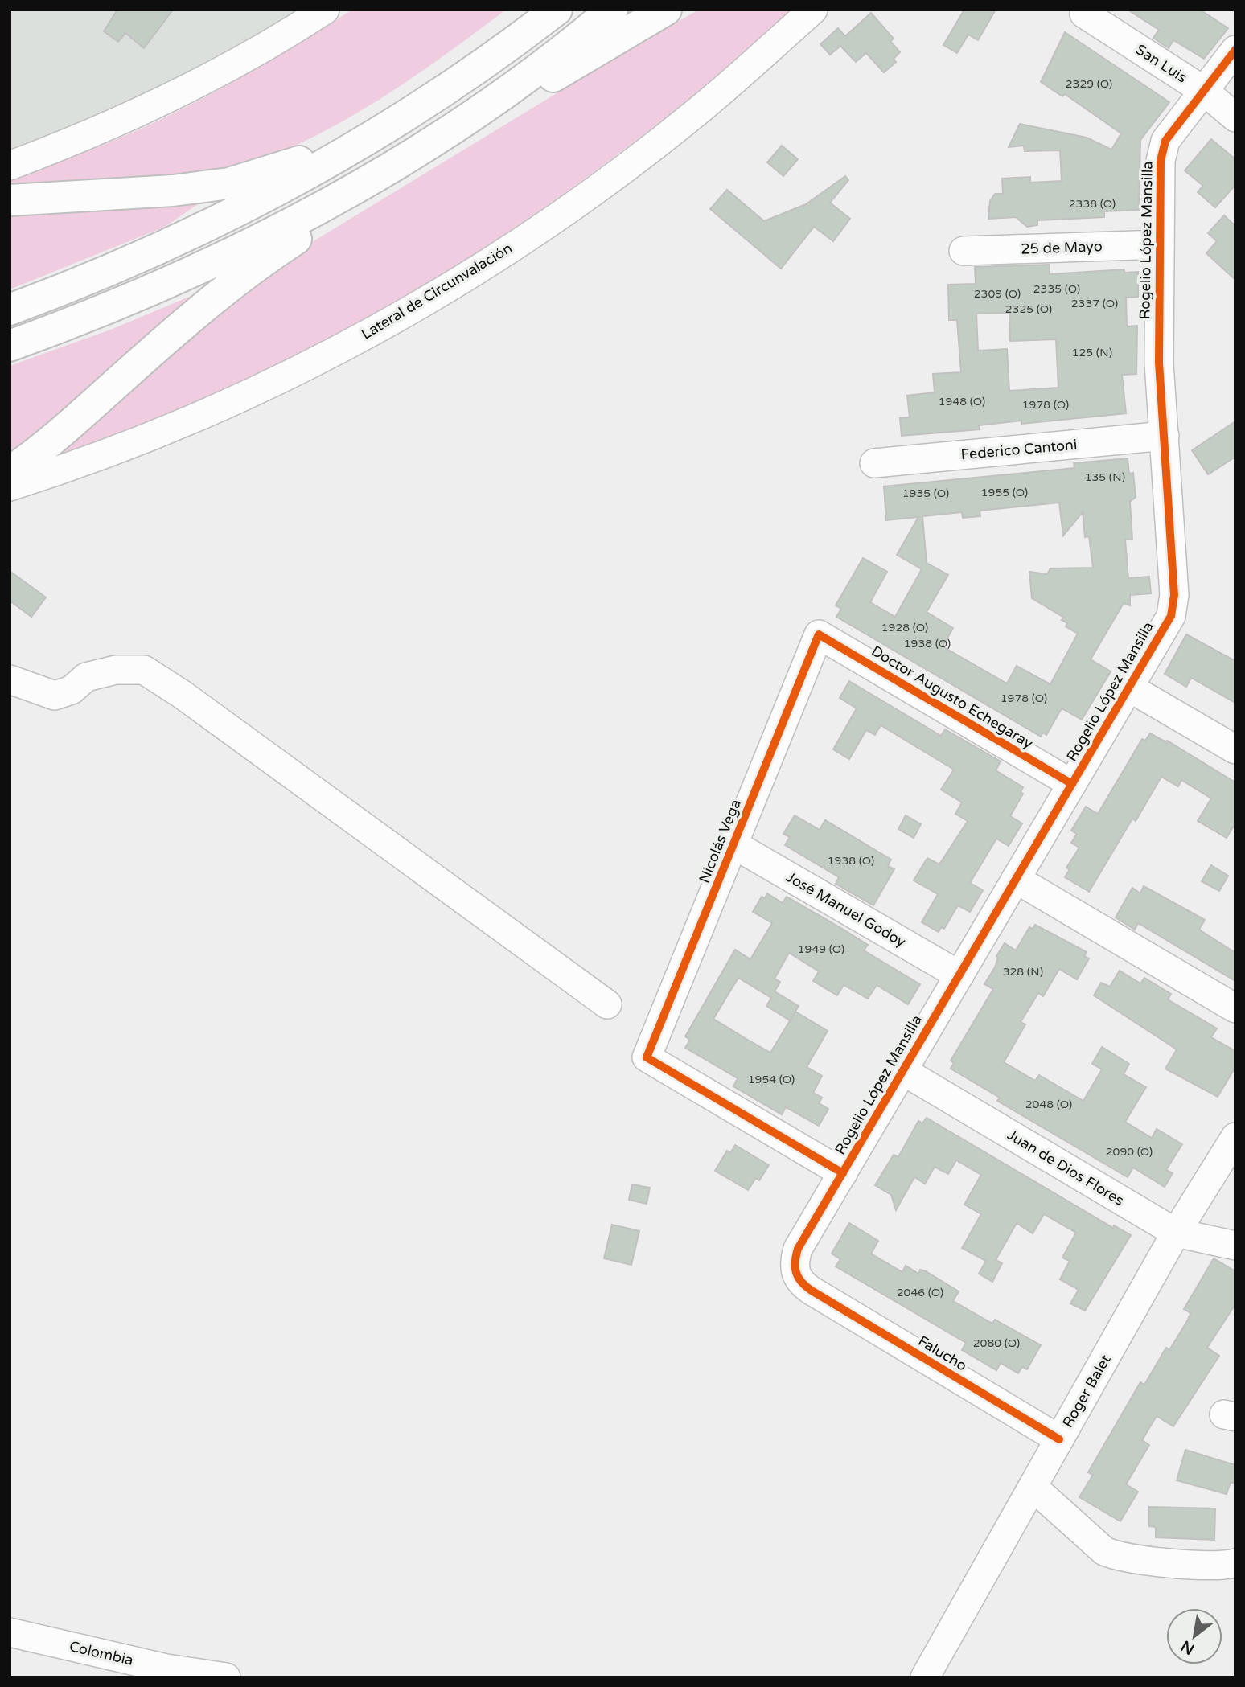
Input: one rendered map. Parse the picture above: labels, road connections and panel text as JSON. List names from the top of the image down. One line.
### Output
{"streets":{"street":["San Luis","Rogelio López Mansilla","25 de Mayo","Lateral de Circunvalación","Federico Cantoni","Doctor Augusto Echegaray","Nicolás Vega","José Manuel Godoy","Juan de Dios Flores","Falucho","Roger Balet","Colombia"]},"crossings":[["San Luis","Rogelio López Mansilla"],["Rogelio López Mansilla","25 de Mayo"],["Rogelio López Mansilla","Federico Cantoni"],["Rogelio López Mansilla","Doctor Augusto Echegaray"],["Rogelio López Mansilla","Nicolás Vega"],["Rogelio López Mansilla","José Manuel Godoy"],["Rogelio López Mansilla","Juan de Dios Flores"],["Rogelio López Mansilla","Falucho"],["Doctor Augusto Echegaray","Nicolás Vega"],["Nicolás Vega","José Manuel Godoy"],["Juan de Dios Flores","Roger Balet"],["Falucho","Roger Balet"]],"house_numbers":["2329 (O)","2338 (O)","2335 (O)","2309 (O)","2337 (O)","2325 (O)","125 (N)","1948 (O)","1978 (O)","135 (N)","1955 (O)","1935 (O)","1928 (O)","1938 (O)","1978 (O)","1938 (O)","1949 (O)","328 (N)","1954 (O)","2048 (O)","2090 (O)","2046 (O)","2080 (O)"],"north":"bottom left"}
